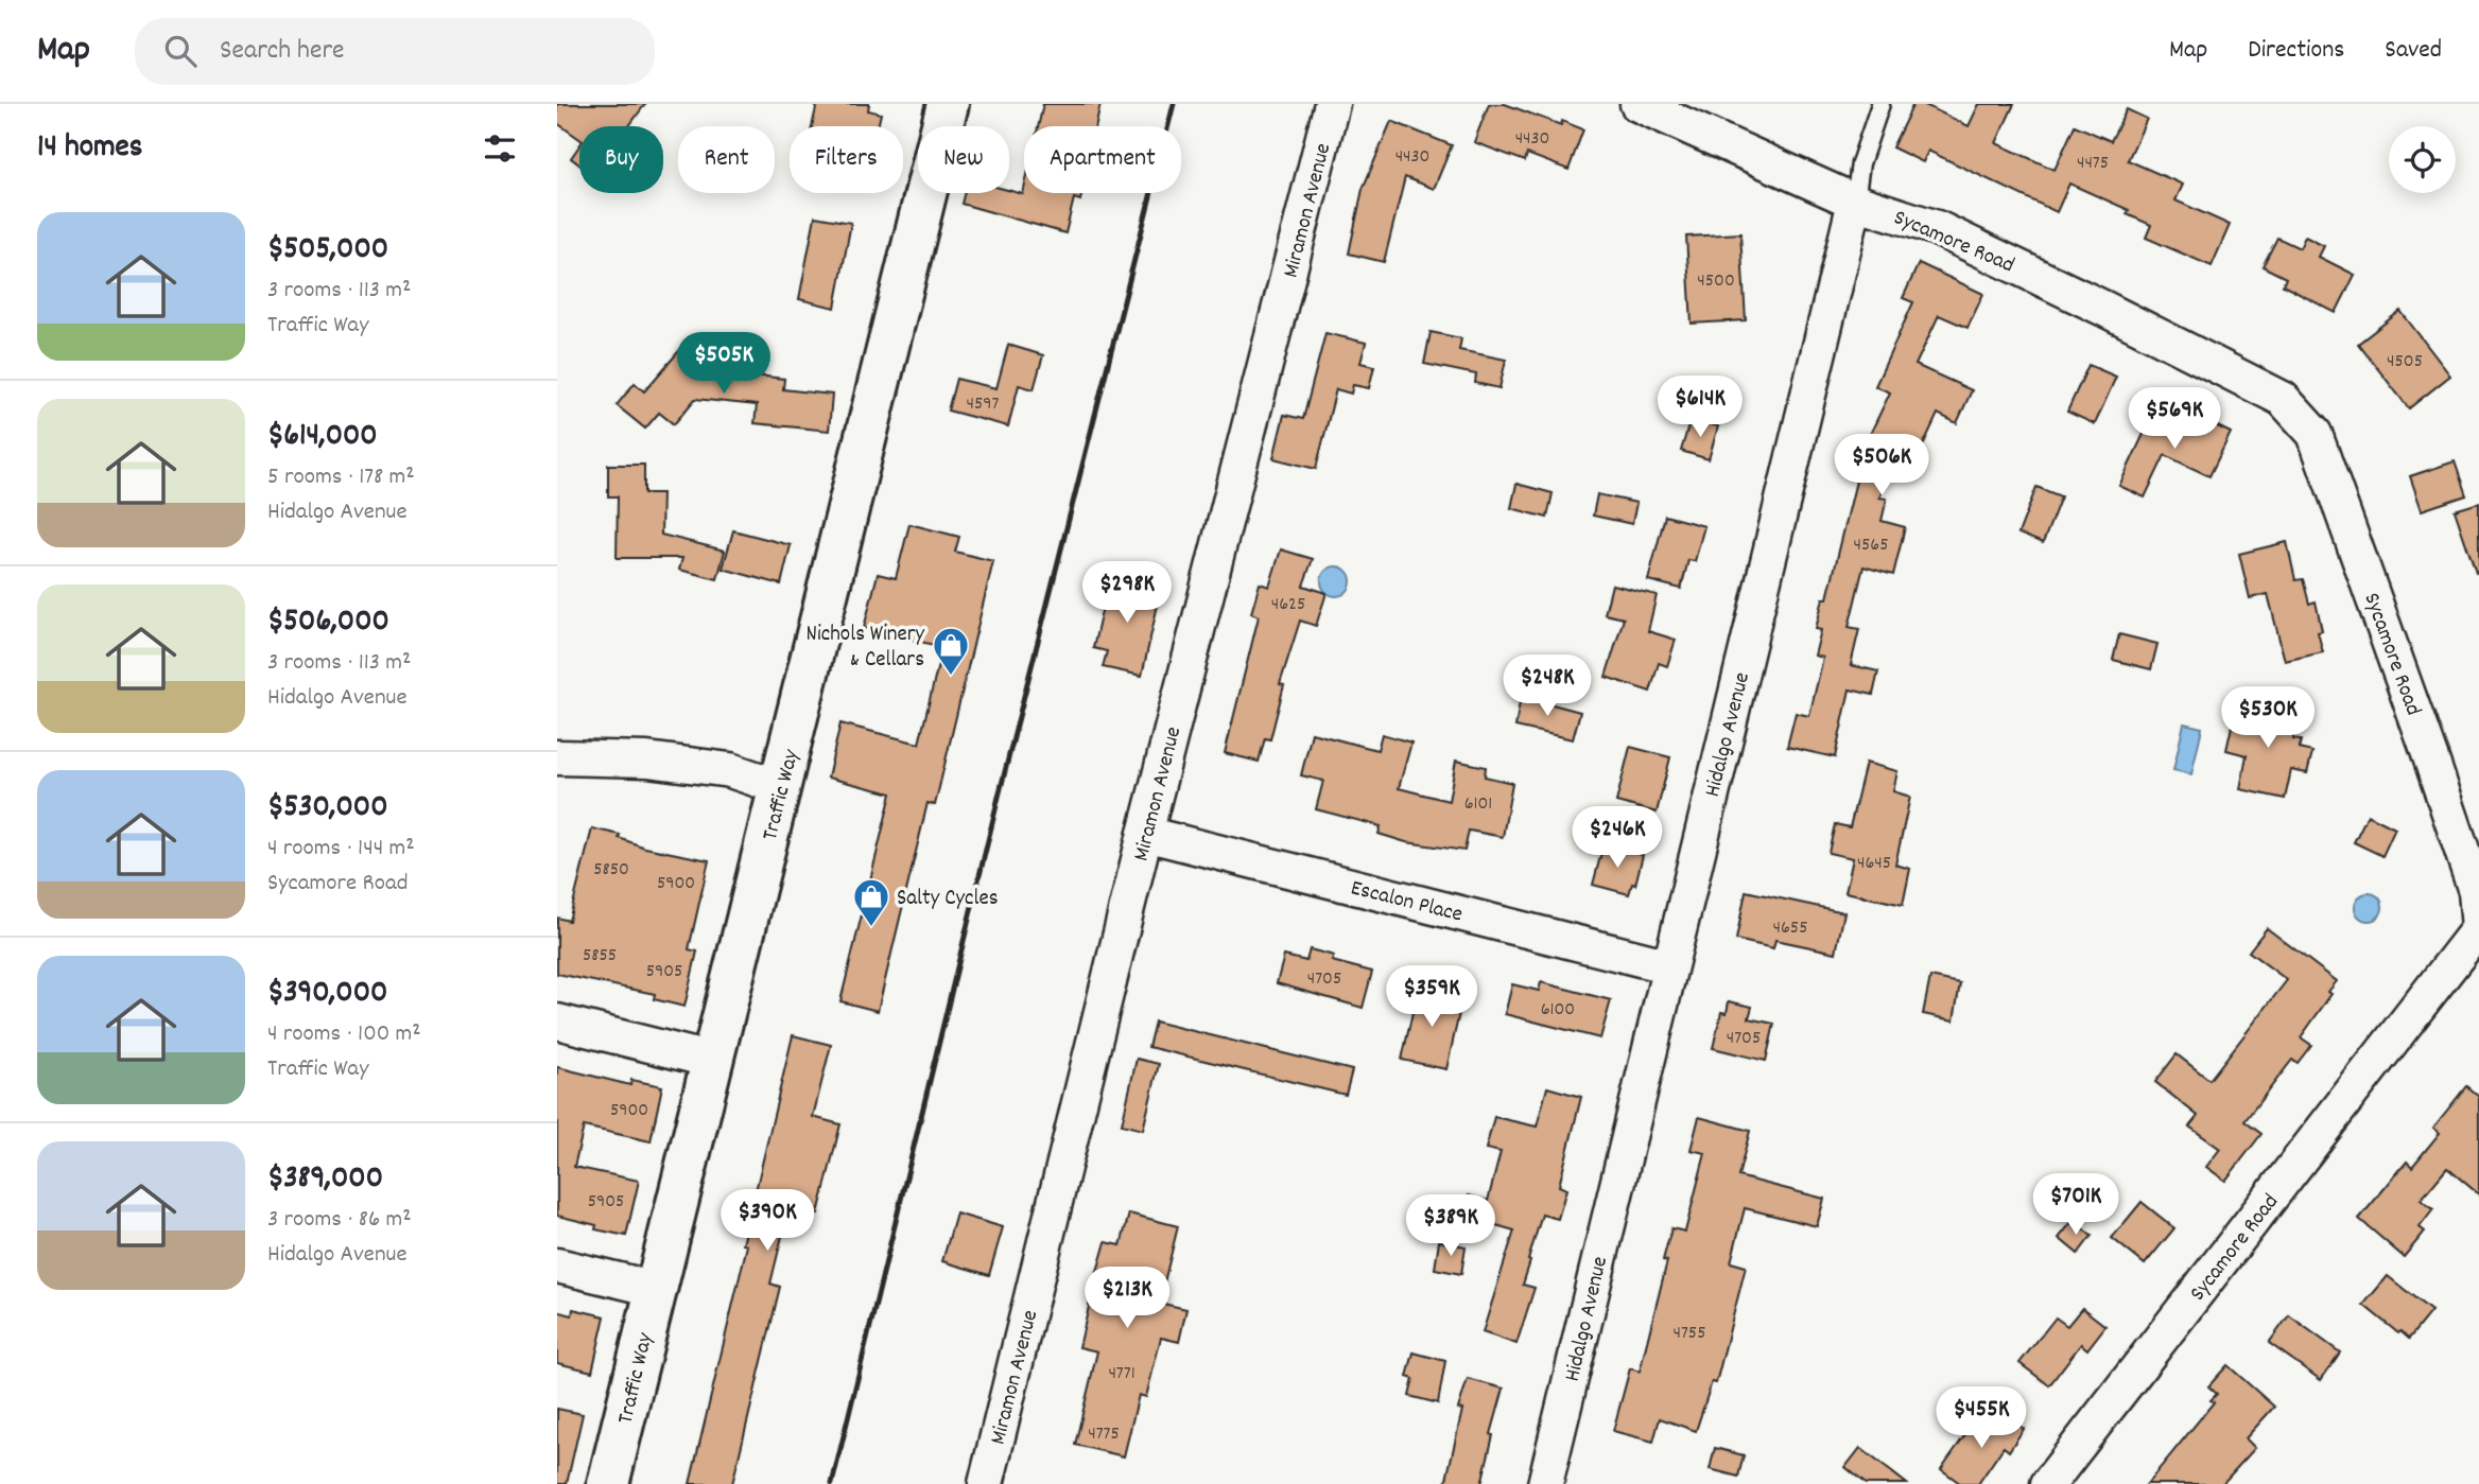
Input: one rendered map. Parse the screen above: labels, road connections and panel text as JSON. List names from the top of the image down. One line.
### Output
{"streets":{"street":["Miramon Avenue","Sycamore Road","Hidalgo Avenue","Traffic Way","Escalon Place"]},"crossings":[["Miramon Avenue","Escalon Place"],["Sycamore Road","Hidalgo Avenue"],["Hidalgo Avenue","Escalon Place"]],"places":{"shop":["Nichols Winery & Cellars","Salty Cycles"]},"house_numbers":["4430","4430","4475","4500","4505","4597","4565","4625","6101","4645","5850","5900","4655","5855","5905","4705","6100","4705","5900","5905","4755","4771","4775"],"page":{"header":"Map","search":"Search here","nav":["Map","Directions","Saved"],"heading":"14 homes","chip":["Buy","Rent","Filters","New","Apartment"],"list":[{"name":"$505,000","note":"3 rooms · 113 m² · Traffic Way"},{"name":"$614,000","note":"5 rooms · 178 m² · Hidalgo Avenue"},{"name":"$506,000","note":"3 rooms · 113 m² · Hidalgo Avenue"},{"name":"$530,000","note":"4 rooms · 144 m² · Sycamore Road"},{"name":"$390,000","note":"4 rooms · 100 m² · Traffic Way"},{"name":"$389,000","note":"3 rooms · 86 m² · Hidalgo Avenue"}],"price":["$505K","$614K","$569K","$506K","$298K","$248K","$530K","$246K","$359K","$701K","$390K","$389K","$213K","$455K"]}}
